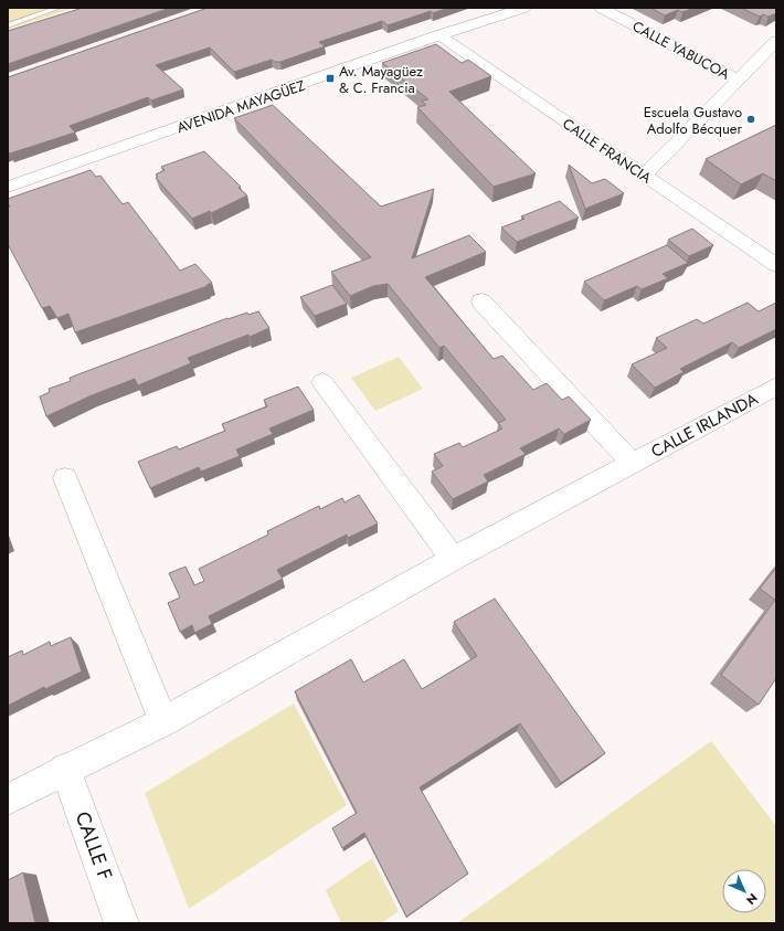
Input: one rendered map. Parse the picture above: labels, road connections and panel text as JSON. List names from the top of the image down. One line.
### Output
{"streets":{"street":["CALLE YABUCOA","AVENIDA MAYAGÜEZ","CALLE FRANCIA","CALLE IRLANDA","CALLE F"]},"crossings":[["AVENIDA MAYAGÜEZ","CALLE FRANCIA"],["CALLE IRLANDA","CALLE F"]],"places":{"transit":["Av. Mayagüez & C. Francia"],"other":["Escuela Gustavo Adolfo Bécquer"]},"north":"bottom right"}
